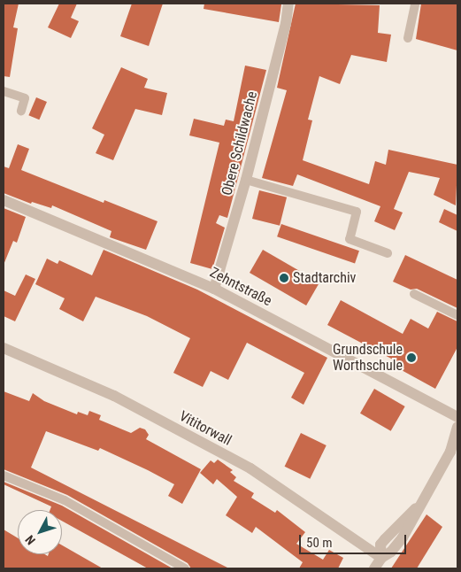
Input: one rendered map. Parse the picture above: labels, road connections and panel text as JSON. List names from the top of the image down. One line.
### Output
{"streets":{"street":["Obere Schildwache","Zehntstraße","Vititorwall"]},"crossings":[["Obere Schildwache","Zehntstraße"]],"places":["Stadtarchiv","Grundschule Worthschule"],"scale_bar":"50 m","north":"bottom left"}
